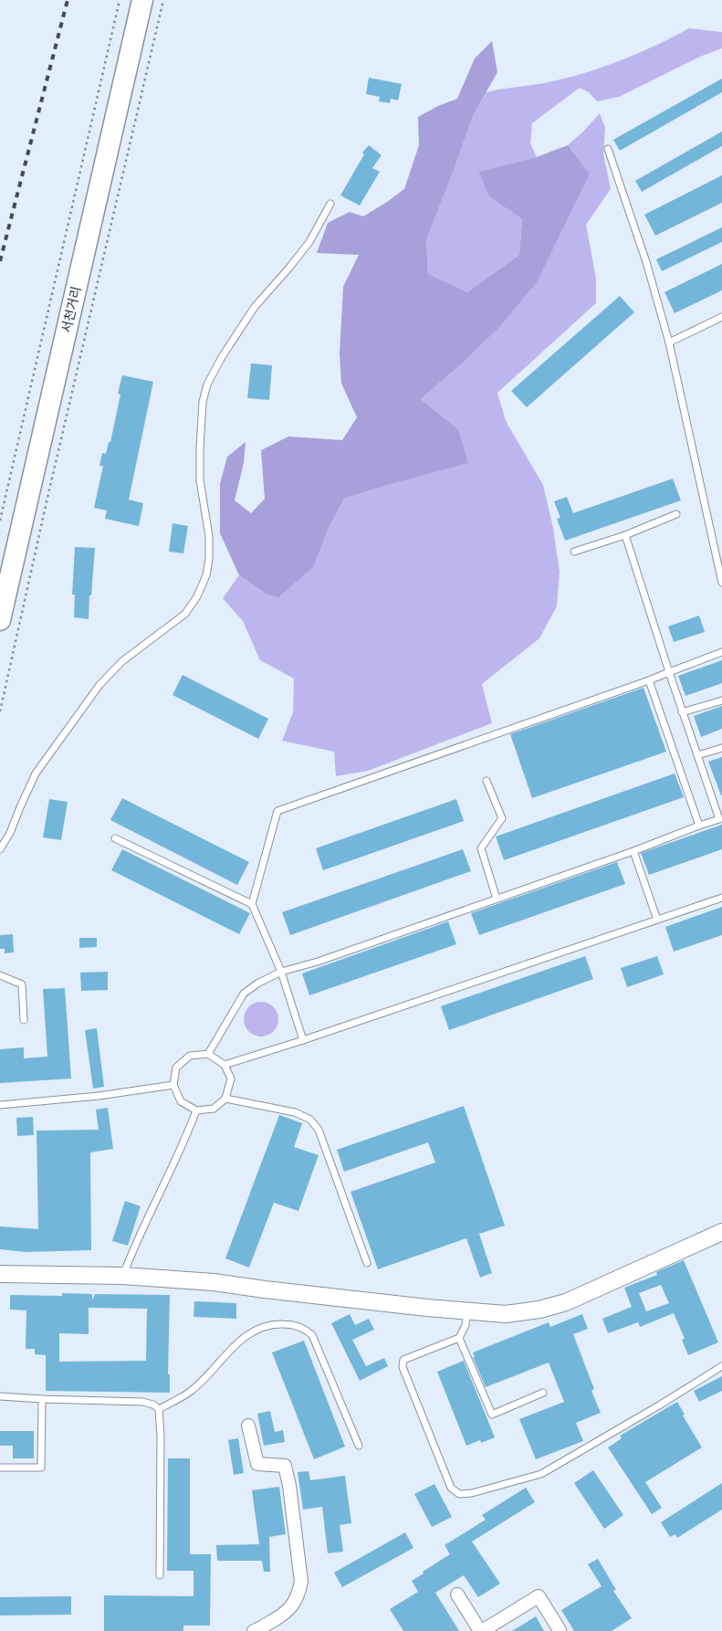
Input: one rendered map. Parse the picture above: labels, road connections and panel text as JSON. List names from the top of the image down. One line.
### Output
{"streets":{"main road":["서천거리"]}}
